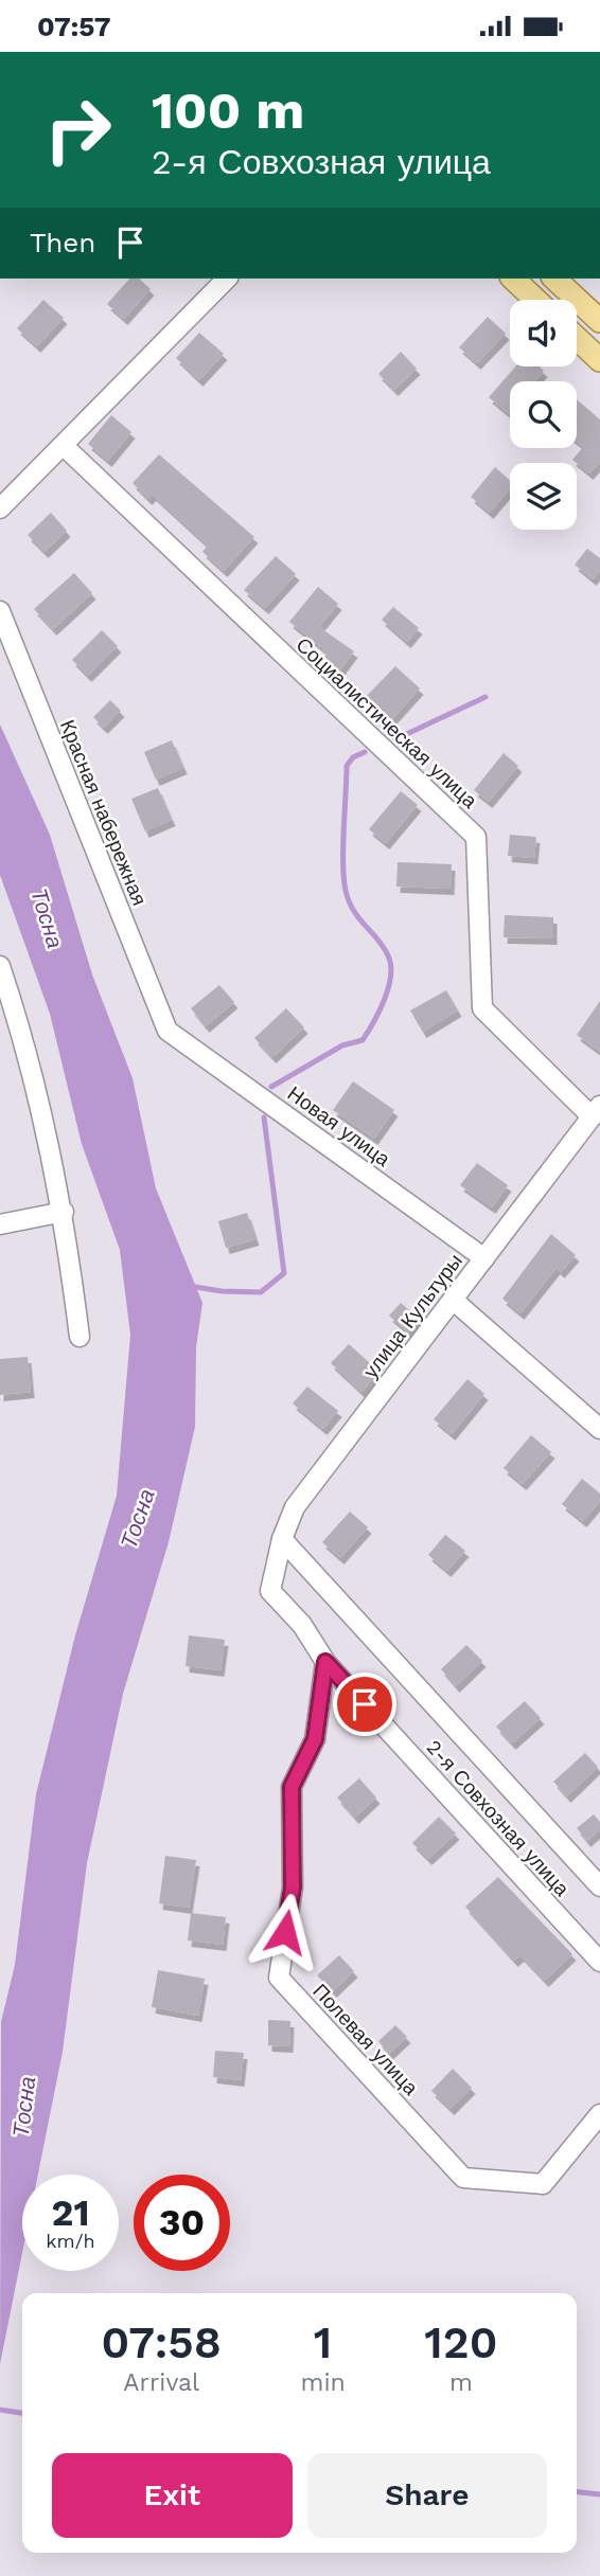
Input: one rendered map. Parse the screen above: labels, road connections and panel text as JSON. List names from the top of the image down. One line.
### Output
{"streets":{"street":["Социалистическая улица","Красная набережная","Новая улица","улица Культуры","2-я Совхозная улица","Полевая улица"]},"crossings":[["Социалистическая улица","улица Культуры"],["Красная набережная","Новая улица"],["Новая улица","улица Культуры"],["улица Культуры","2-я Совхозная улица"],["2-я Совхозная улица","Полевая улица"]],"water":["Тосна"],"page":{"status":"07:57","turn":["100 m","2-я Совхозная улица"],"then":"Then","speed":"21 km/h","limit":"30","eta":["07:58","Arrival","1","min","120","m"],"buttons":["Exit","Share"]}}
